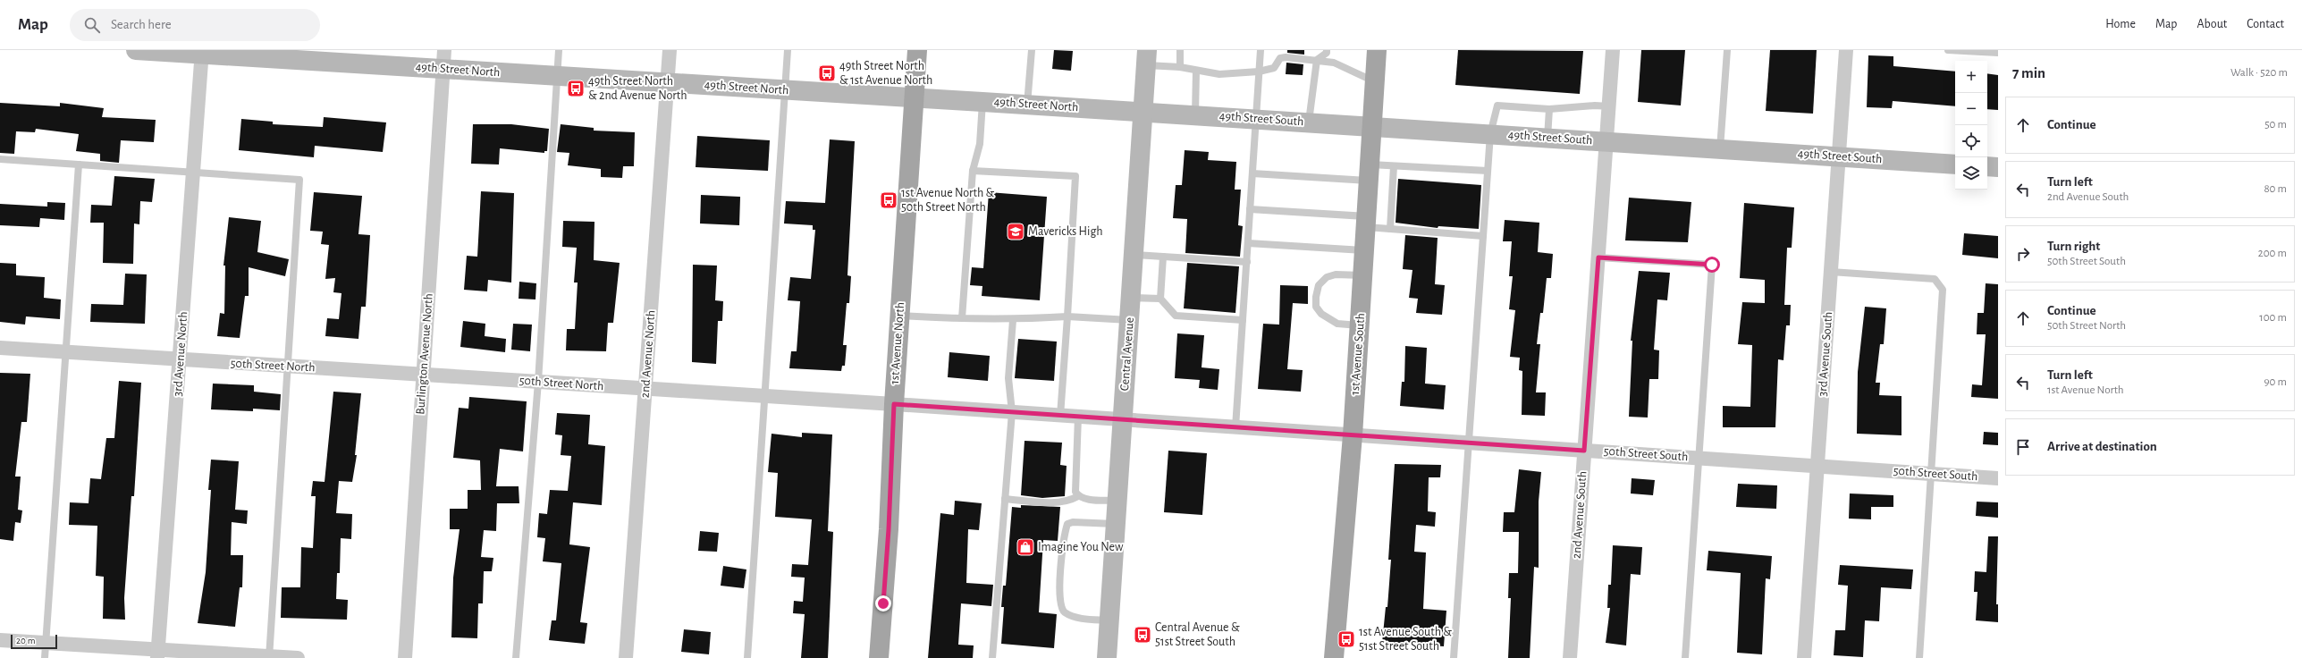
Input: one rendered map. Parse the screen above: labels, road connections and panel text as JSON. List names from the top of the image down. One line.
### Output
{"streets":{"main road":["49th Street North","49th Street South","1st Avenue North","Central Avenue","1st Avenue South"],"street":["3rd Avenue North","Burlington Avenue North","2nd Avenue North","3rd Avenue South","50th Street North","50th Street South","2nd Avenue South"]},"crossings":[["49th Street North","49th Street South"],["49th Street North","1st Avenue North"],["49th Street North","3rd Avenue North"],["49th Street North","Burlington Avenue North"],["49th Street North","2nd Avenue North"],["49th Street North","Central Avenue"],["49th Street South","Central Avenue"],["49th Street South","1st Avenue South"],["49th Street South","3rd Avenue South"],["49th Street South","2nd Avenue South"],["1st Avenue North","50th Street North"],["3rd Avenue North","50th Street North"],["Burlington Avenue North","50th Street North"],["2nd Avenue North","50th Street North"],["Central Avenue","50th Street North"],["Central Avenue","50th Street South"],["1st Avenue South","50th Street South"],["3rd Avenue South","50th Street South"],["50th Street North","50th Street South"],["50th Street South","2nd Avenue South"]],"places":{"bus stop":["49th Street North & 1st Avenue North","49th Street North & 2nd Avenue North","1st Avenue North & 50th Street North","Central Avenue & 51st Street South","1st Avenue South & 51st Street South"],"school or university":["Mavericks High"],"shop":["Imagine You New"]},"scale_bar":"20 m","page":{"header":"Map","search":"Search here","nav":["Home","Map","About","Contact"],"heading":["7 min","Walk · 520 m"],"map_buttons":["+","−"],"list":[["Continue","50 m"],["Turn left","2nd Avenue South","80 m"],["Turn right","50th Street South","200 m"],["Continue","50th Street North","100 m"],["Turn left","1st Avenue North","90 m"],"Arrive at destination"],"scale":"20 m"}}
